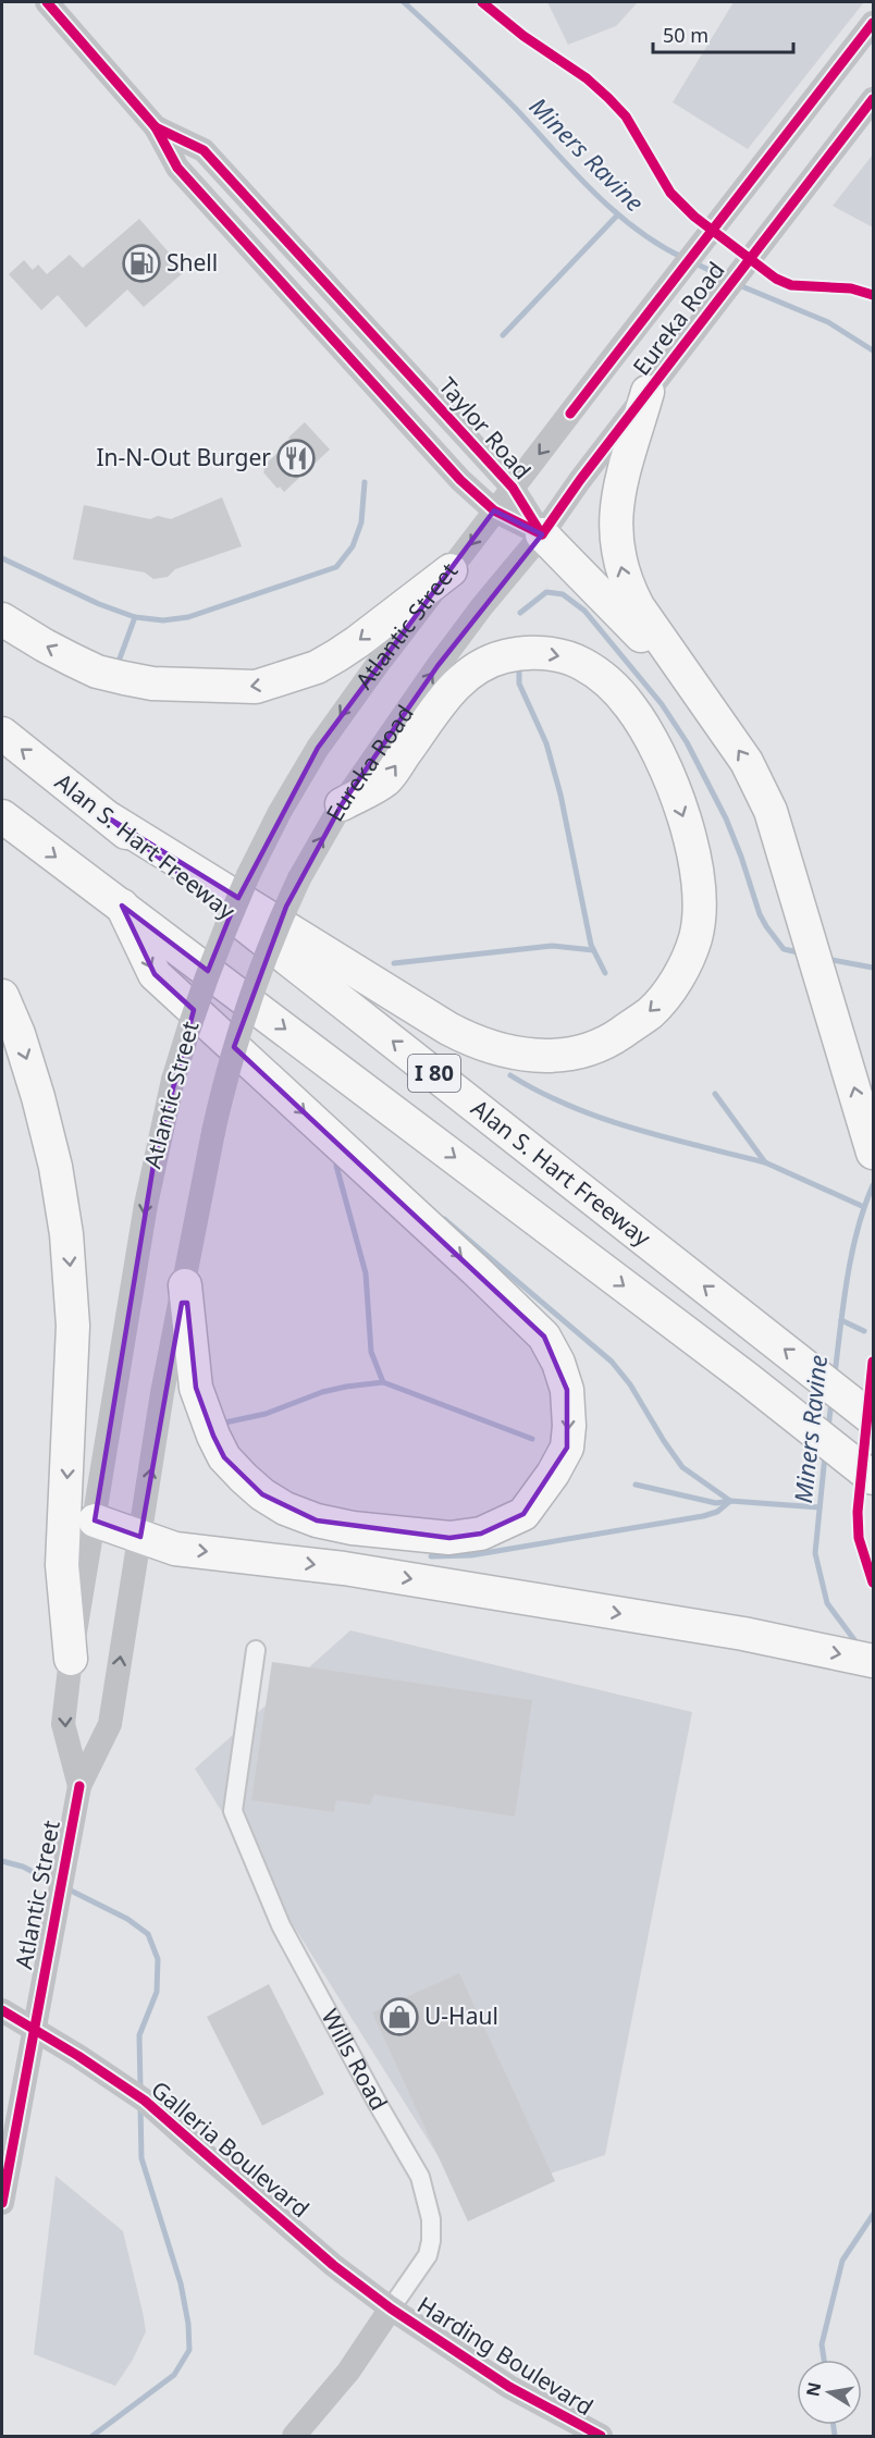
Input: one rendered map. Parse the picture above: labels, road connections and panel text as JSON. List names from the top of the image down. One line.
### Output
{"streets":{"highway":["Alan S. Hart Freeway","I 80"],"main road":["Eureka Road","Taylor Road","Atlantic Street","Wills Road","Galleria Boulevard","Harding Boulevard"]},"crossings":[["Eureka Road","Taylor Road"],["Eureka Road","Atlantic Street"],["Taylor Road","Atlantic Street"],["Wills Road","Galleria Boulevard"],["Wills Road","Harding Boulevard"],["Galleria Boulevard","Harding Boulevard"]],"water":["Miners Ravine"],"places":{"fuel station":["Shell"],"restaurant":["In-N-Out Burger"],"shop":["U-Haul"]},"scale_bar":"50 m","north":"left"}
